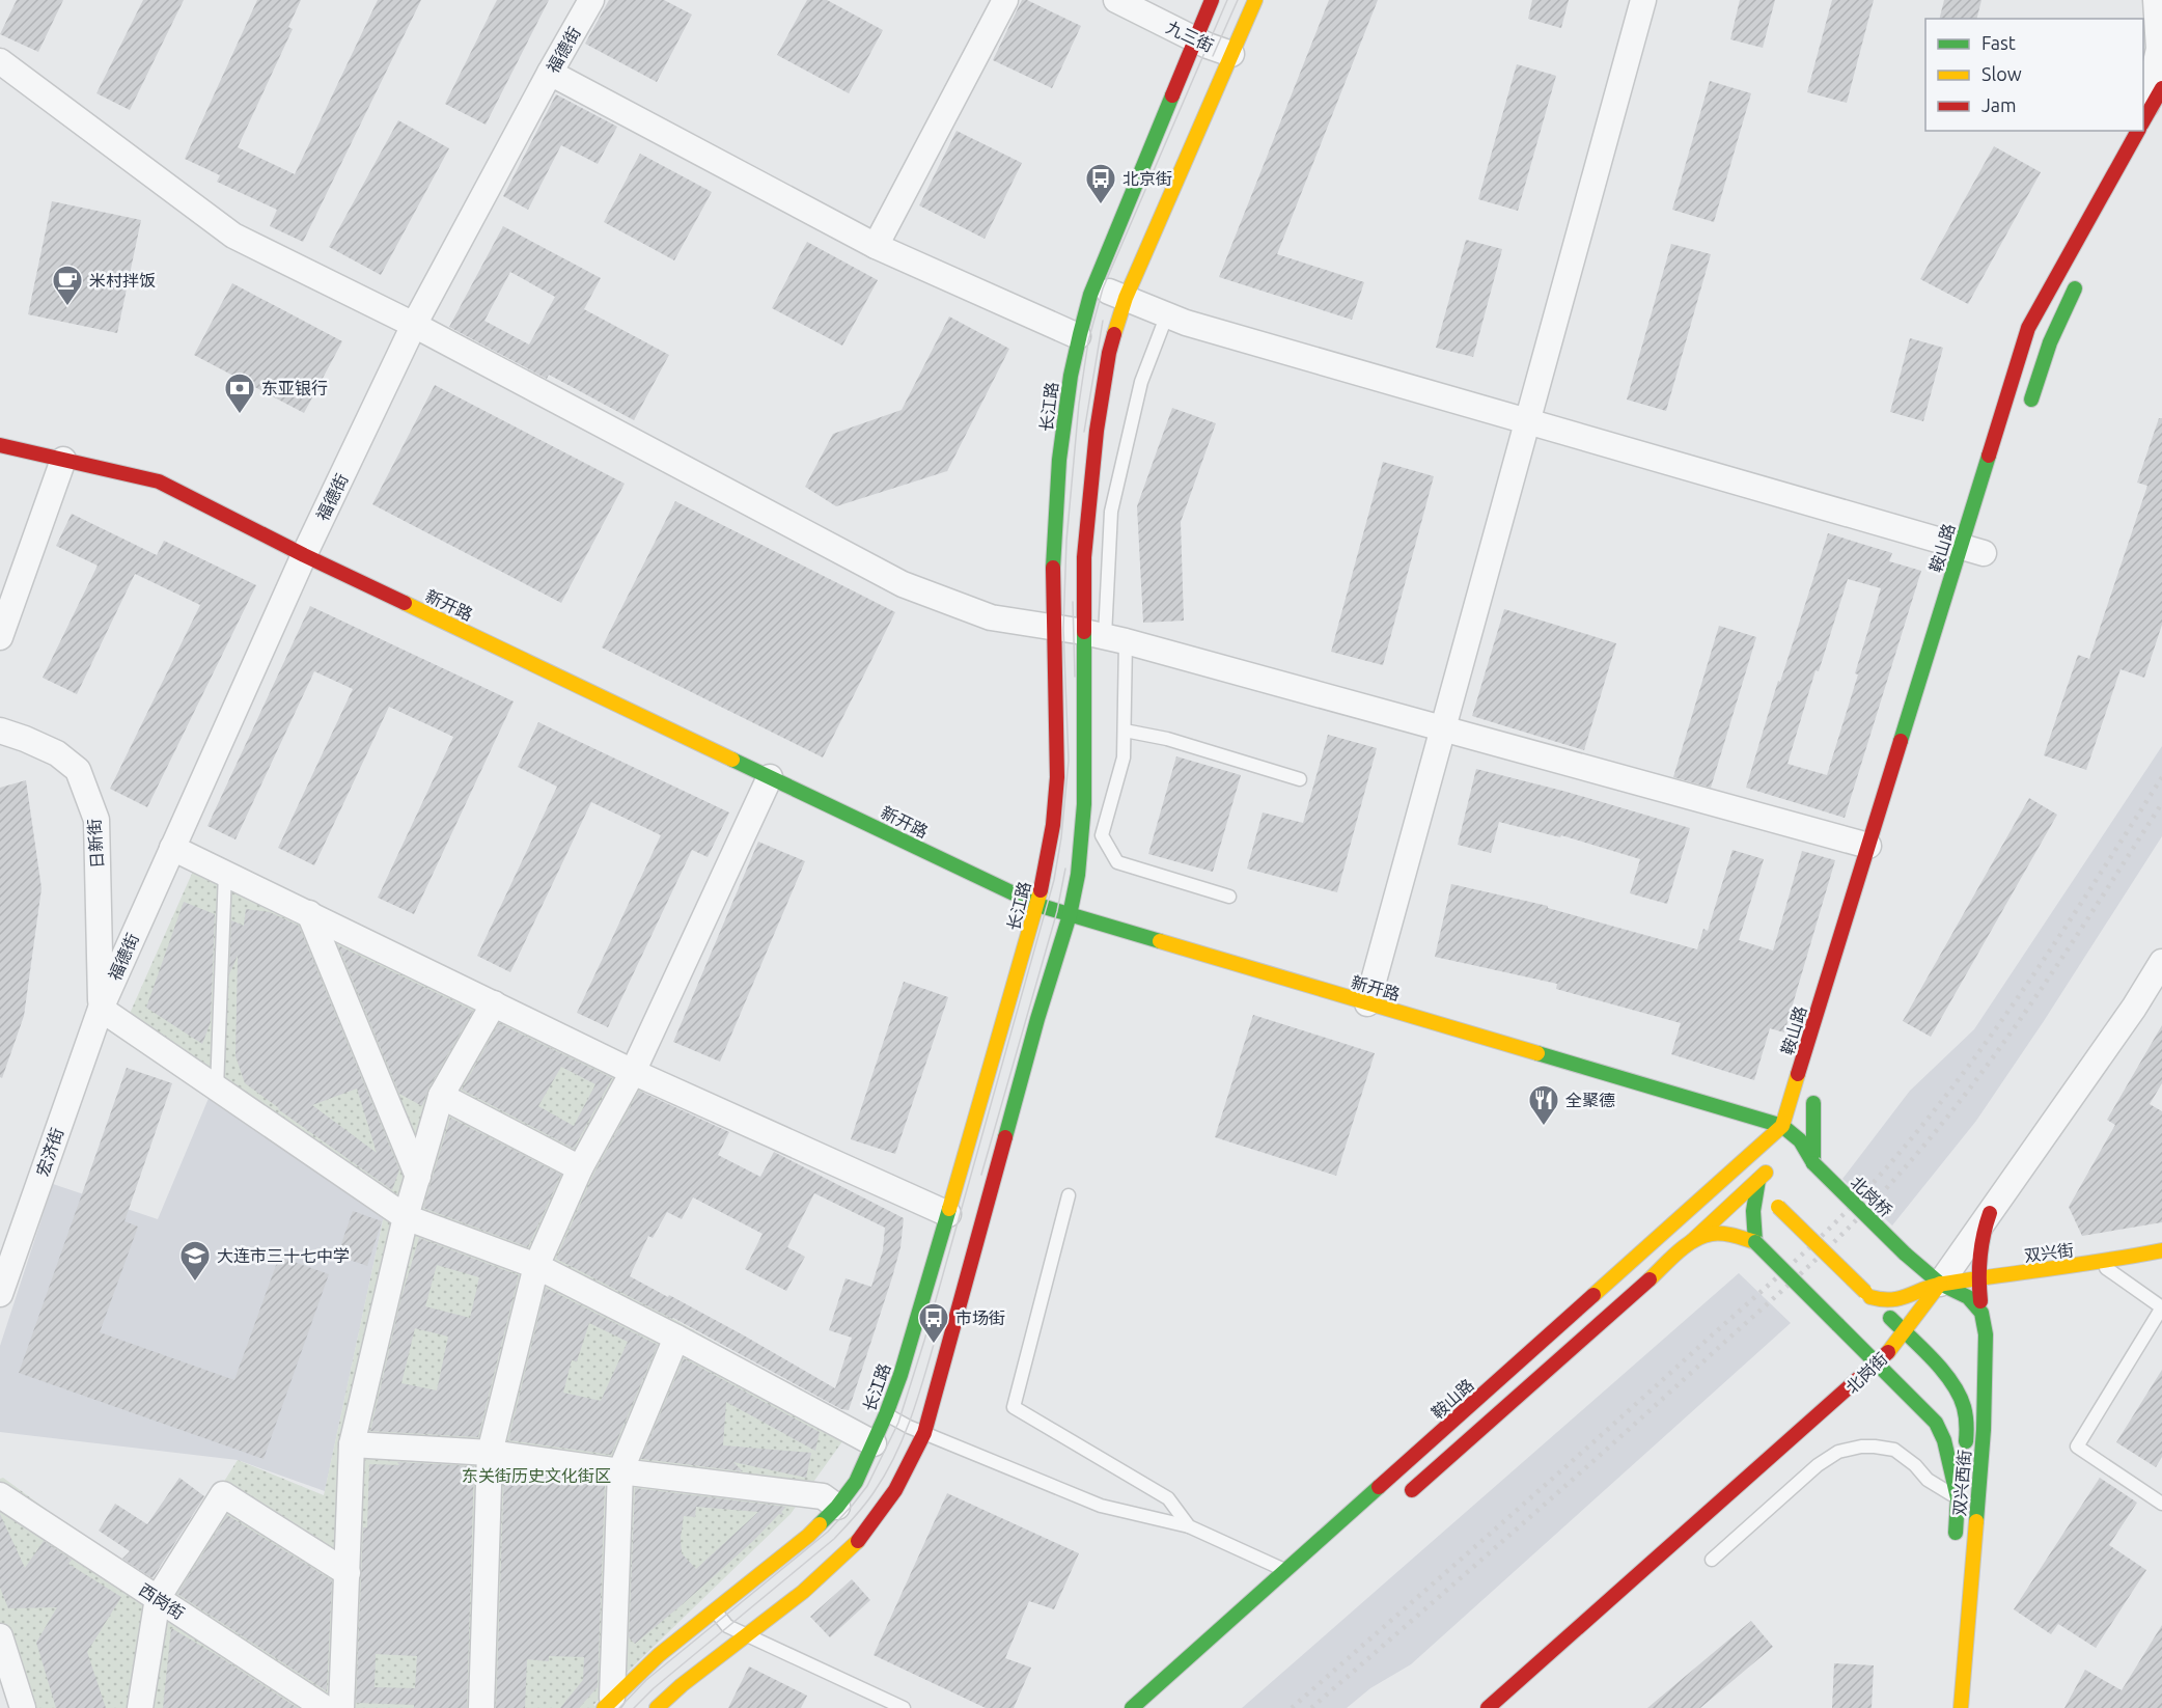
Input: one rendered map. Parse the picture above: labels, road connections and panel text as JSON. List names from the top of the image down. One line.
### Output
{"streets":{"main road":["长江路","鞍山路","新开路","北岗桥","双兴街","北岗街","双兴西街"],"street":["九三街","福德街","日新街","宏济街","西岗街"]},"crossings":[["九三街","长江路"],["福德街","新开路"],["福德街","日新街"],["福德街","宏济街"],["长江路","新开路"],["鞍山路","新开路"],["新开路","北岗桥"],["日新街","宏济街"],["北岗桥","双兴街"],["北岗桥","北岗街"],["双兴街","北岗街"],["双兴街","双兴西街"],["北岗街","双兴西街"]],"parks":["东关街历史文化街区"],"places":{"bus stop":["北京街","市场街"],"cafe":["米村拌饭"],"bank":["东亚银行"],"restaurant":["全聚德"],"school or university":["大连市三十七中学"]},"legend":["Fast","Slow","Jam"]}
